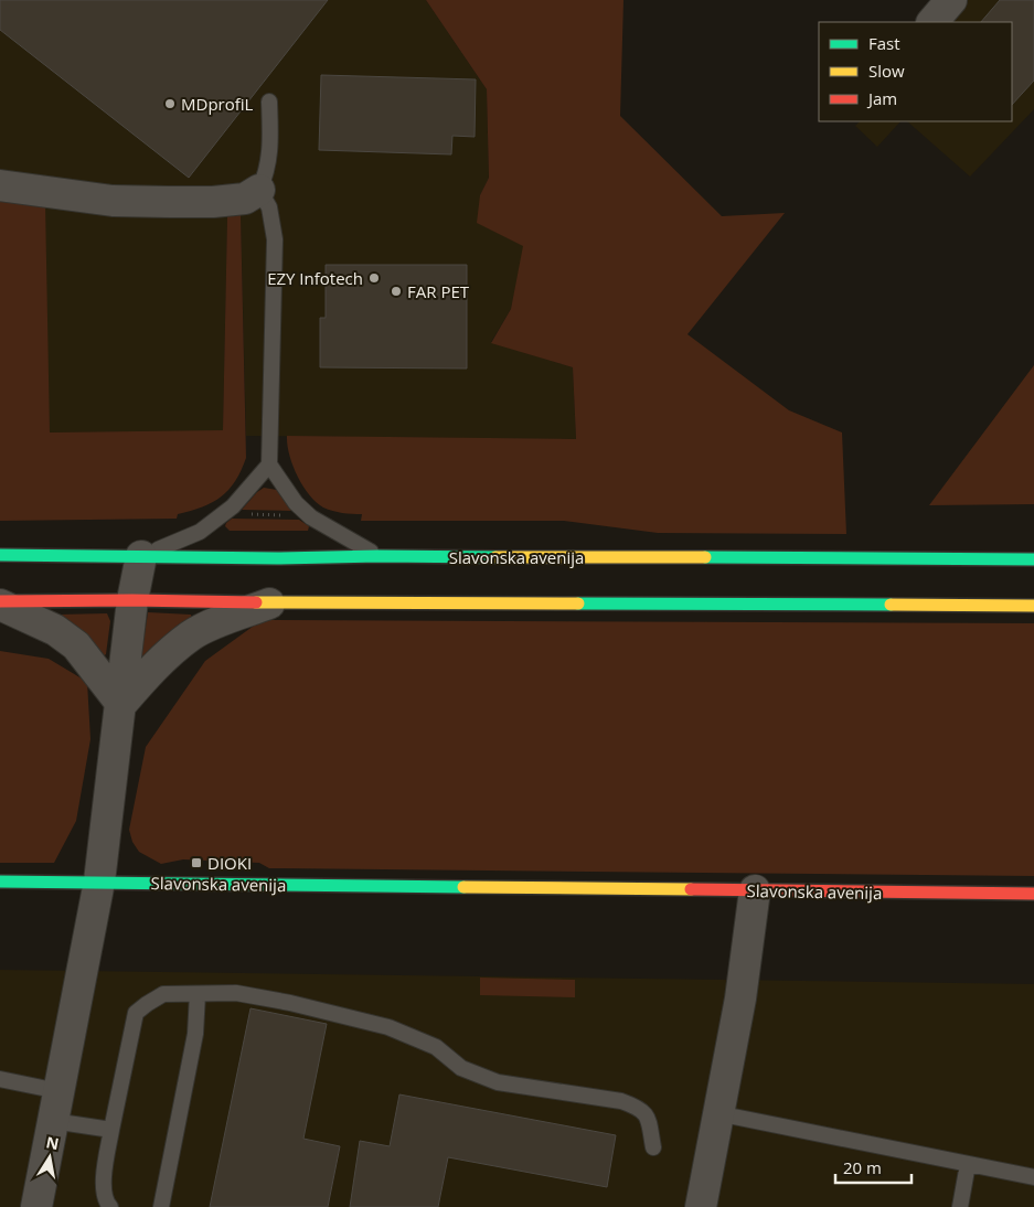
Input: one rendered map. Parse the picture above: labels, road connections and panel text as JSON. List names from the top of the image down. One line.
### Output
{"streets":{"main road":["Slavonska avenija"]},"places":{"other":["MDprofiL","EZY Infotech","FAR PET"],"transit":["DIOKI"]},"legend":["Fast","Slow","Jam"],"scale_bar":"20 m","north":"top"}
